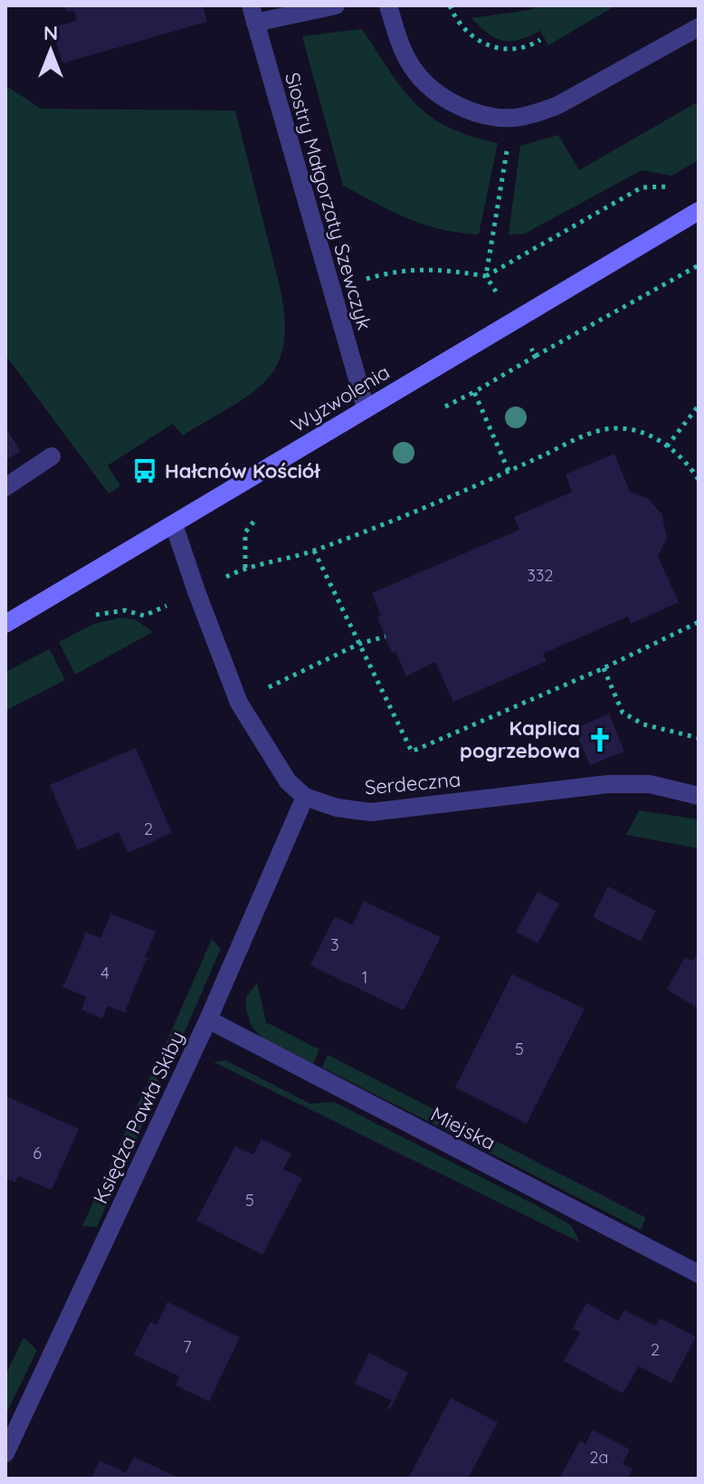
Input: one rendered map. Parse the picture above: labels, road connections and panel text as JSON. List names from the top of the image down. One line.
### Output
{"streets":{"street":["Siostry Małgorzaty Szewczyk","Wyzwolenia","Serdeczna","Księdza Pawła Skiby","Miejska"]},"crossings":[["Siostry Małgorzaty Szewczyk","Wyzwolenia"],["Wyzwolenia","Serdeczna"],["Serdeczna","Księdza Pawła Skiby"],["Księdza Pawła Skiby","Miejska"]],"places":{"bus stop":["Hałcnów Kościół"],"church":["Kaplica pogrzebowa"]},"house_numbers":["332","2","3","4","1","5","6","5","7","2","2a"],"north":"top"}
